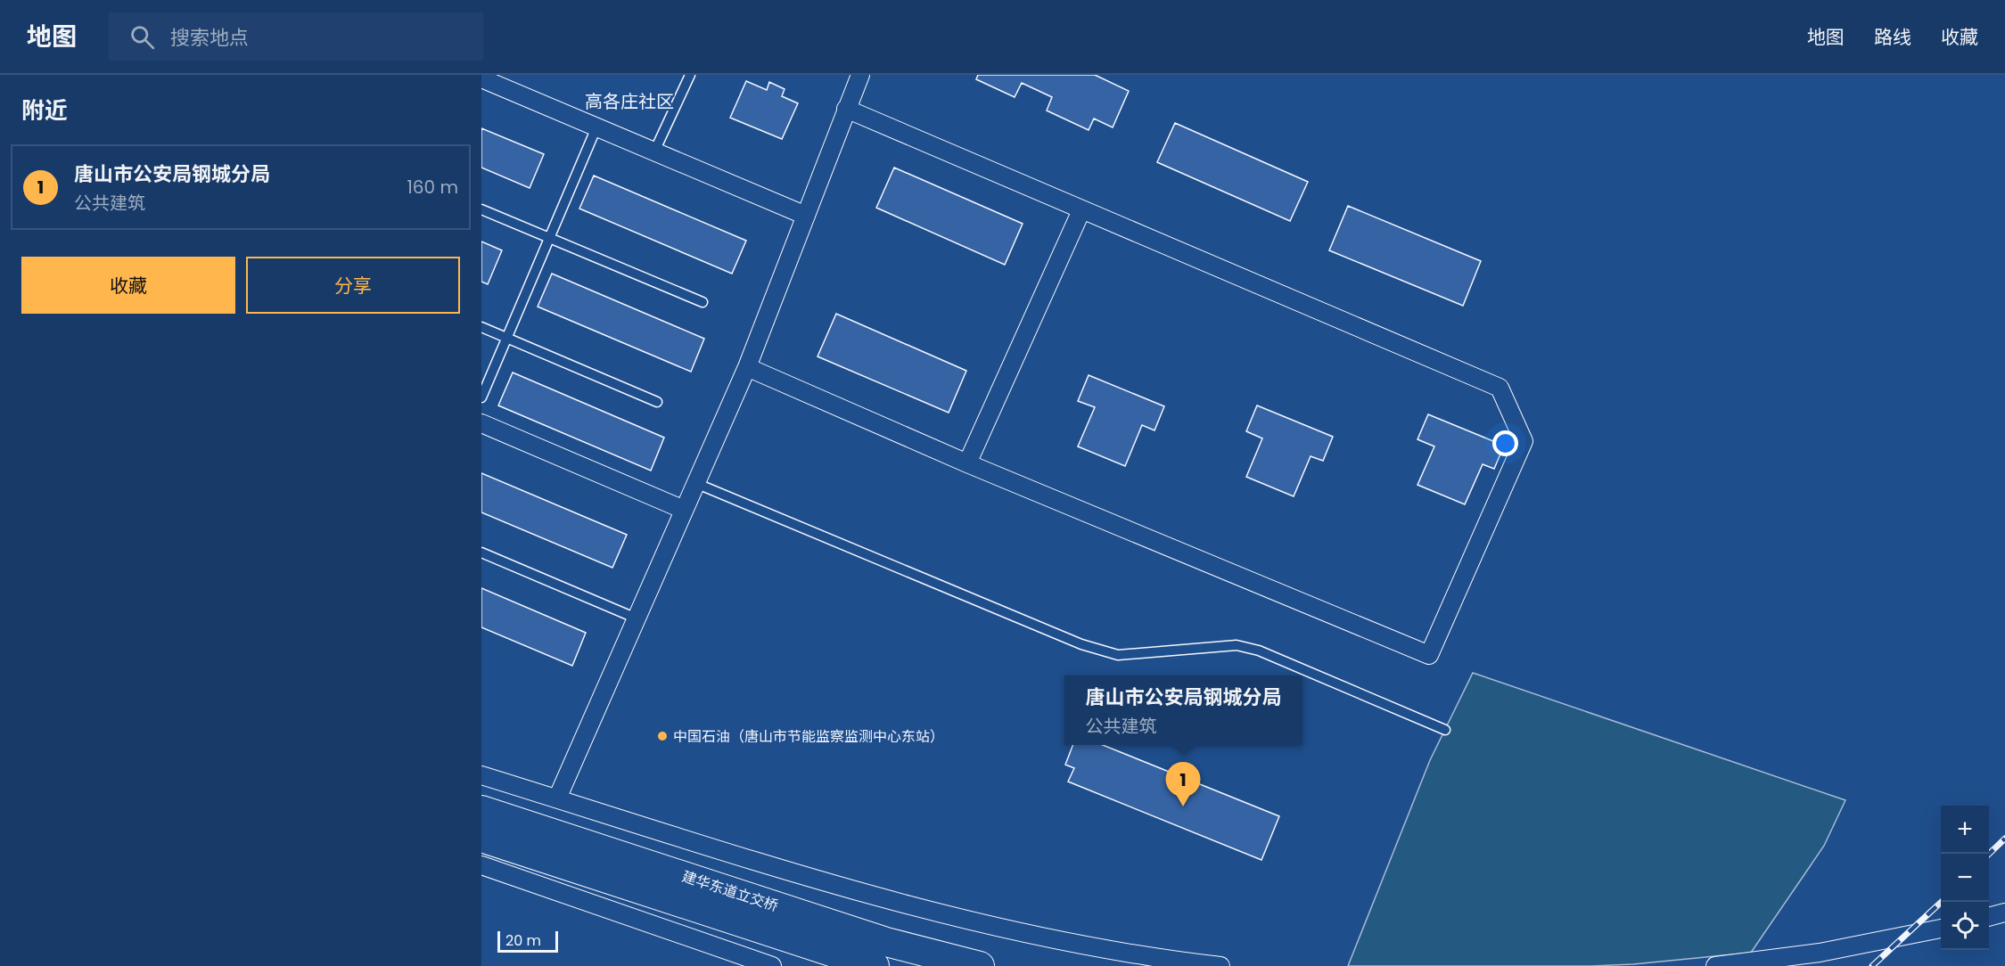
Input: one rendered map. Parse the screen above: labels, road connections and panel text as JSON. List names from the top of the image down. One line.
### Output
{"streets":{"main road":["建华东道立交桥"]},"districts":["高各庄社区"],"places":["中国石油（唐山市节能监察监测中心东站）"],"scale_bar":"20 m","page":{"header":"地图","search":"搜索地点","nav":["地图","路线","收藏"],"heading":"附近","list":[{"mark":"1","name":"唐山市公安局钢城分局","note":"公共建筑","value":"160 m"}],"buttons":["收藏","分享"],"popup":["唐山市公安局钢城分局","公共建筑"],"pins":"1","map_buttons":["+","−"],"scale":"20 m"}}
